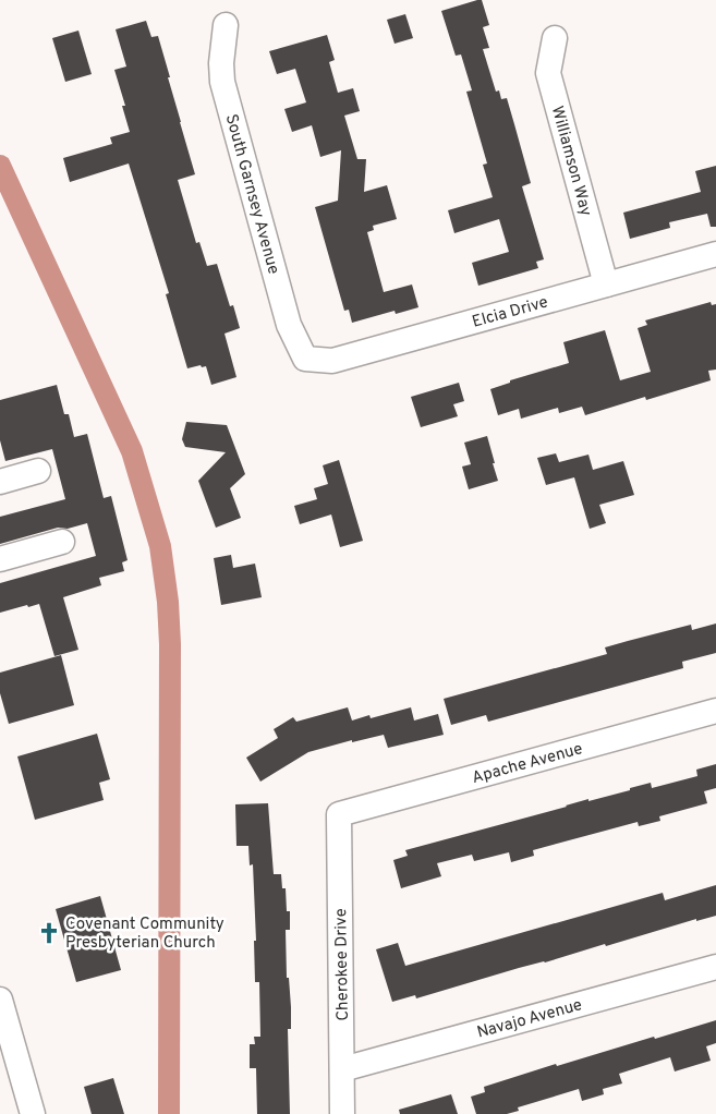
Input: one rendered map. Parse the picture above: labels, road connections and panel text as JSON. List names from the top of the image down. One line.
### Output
{"streets":{"street":["Williamson Way","South Garnsey Avenue","Elcia Drive","Apache Avenue","Cherokee Drive","Navajo Avenue"]},"crossings":[["Williamson Way","Elcia Drive"],["South Garnsey Avenue","Elcia Drive"],["Apache Avenue","Cherokee Drive"],["Cherokee Drive","Navajo Avenue"]],"places":{"church":["Covenant Community Presbyterian Church"]}}
